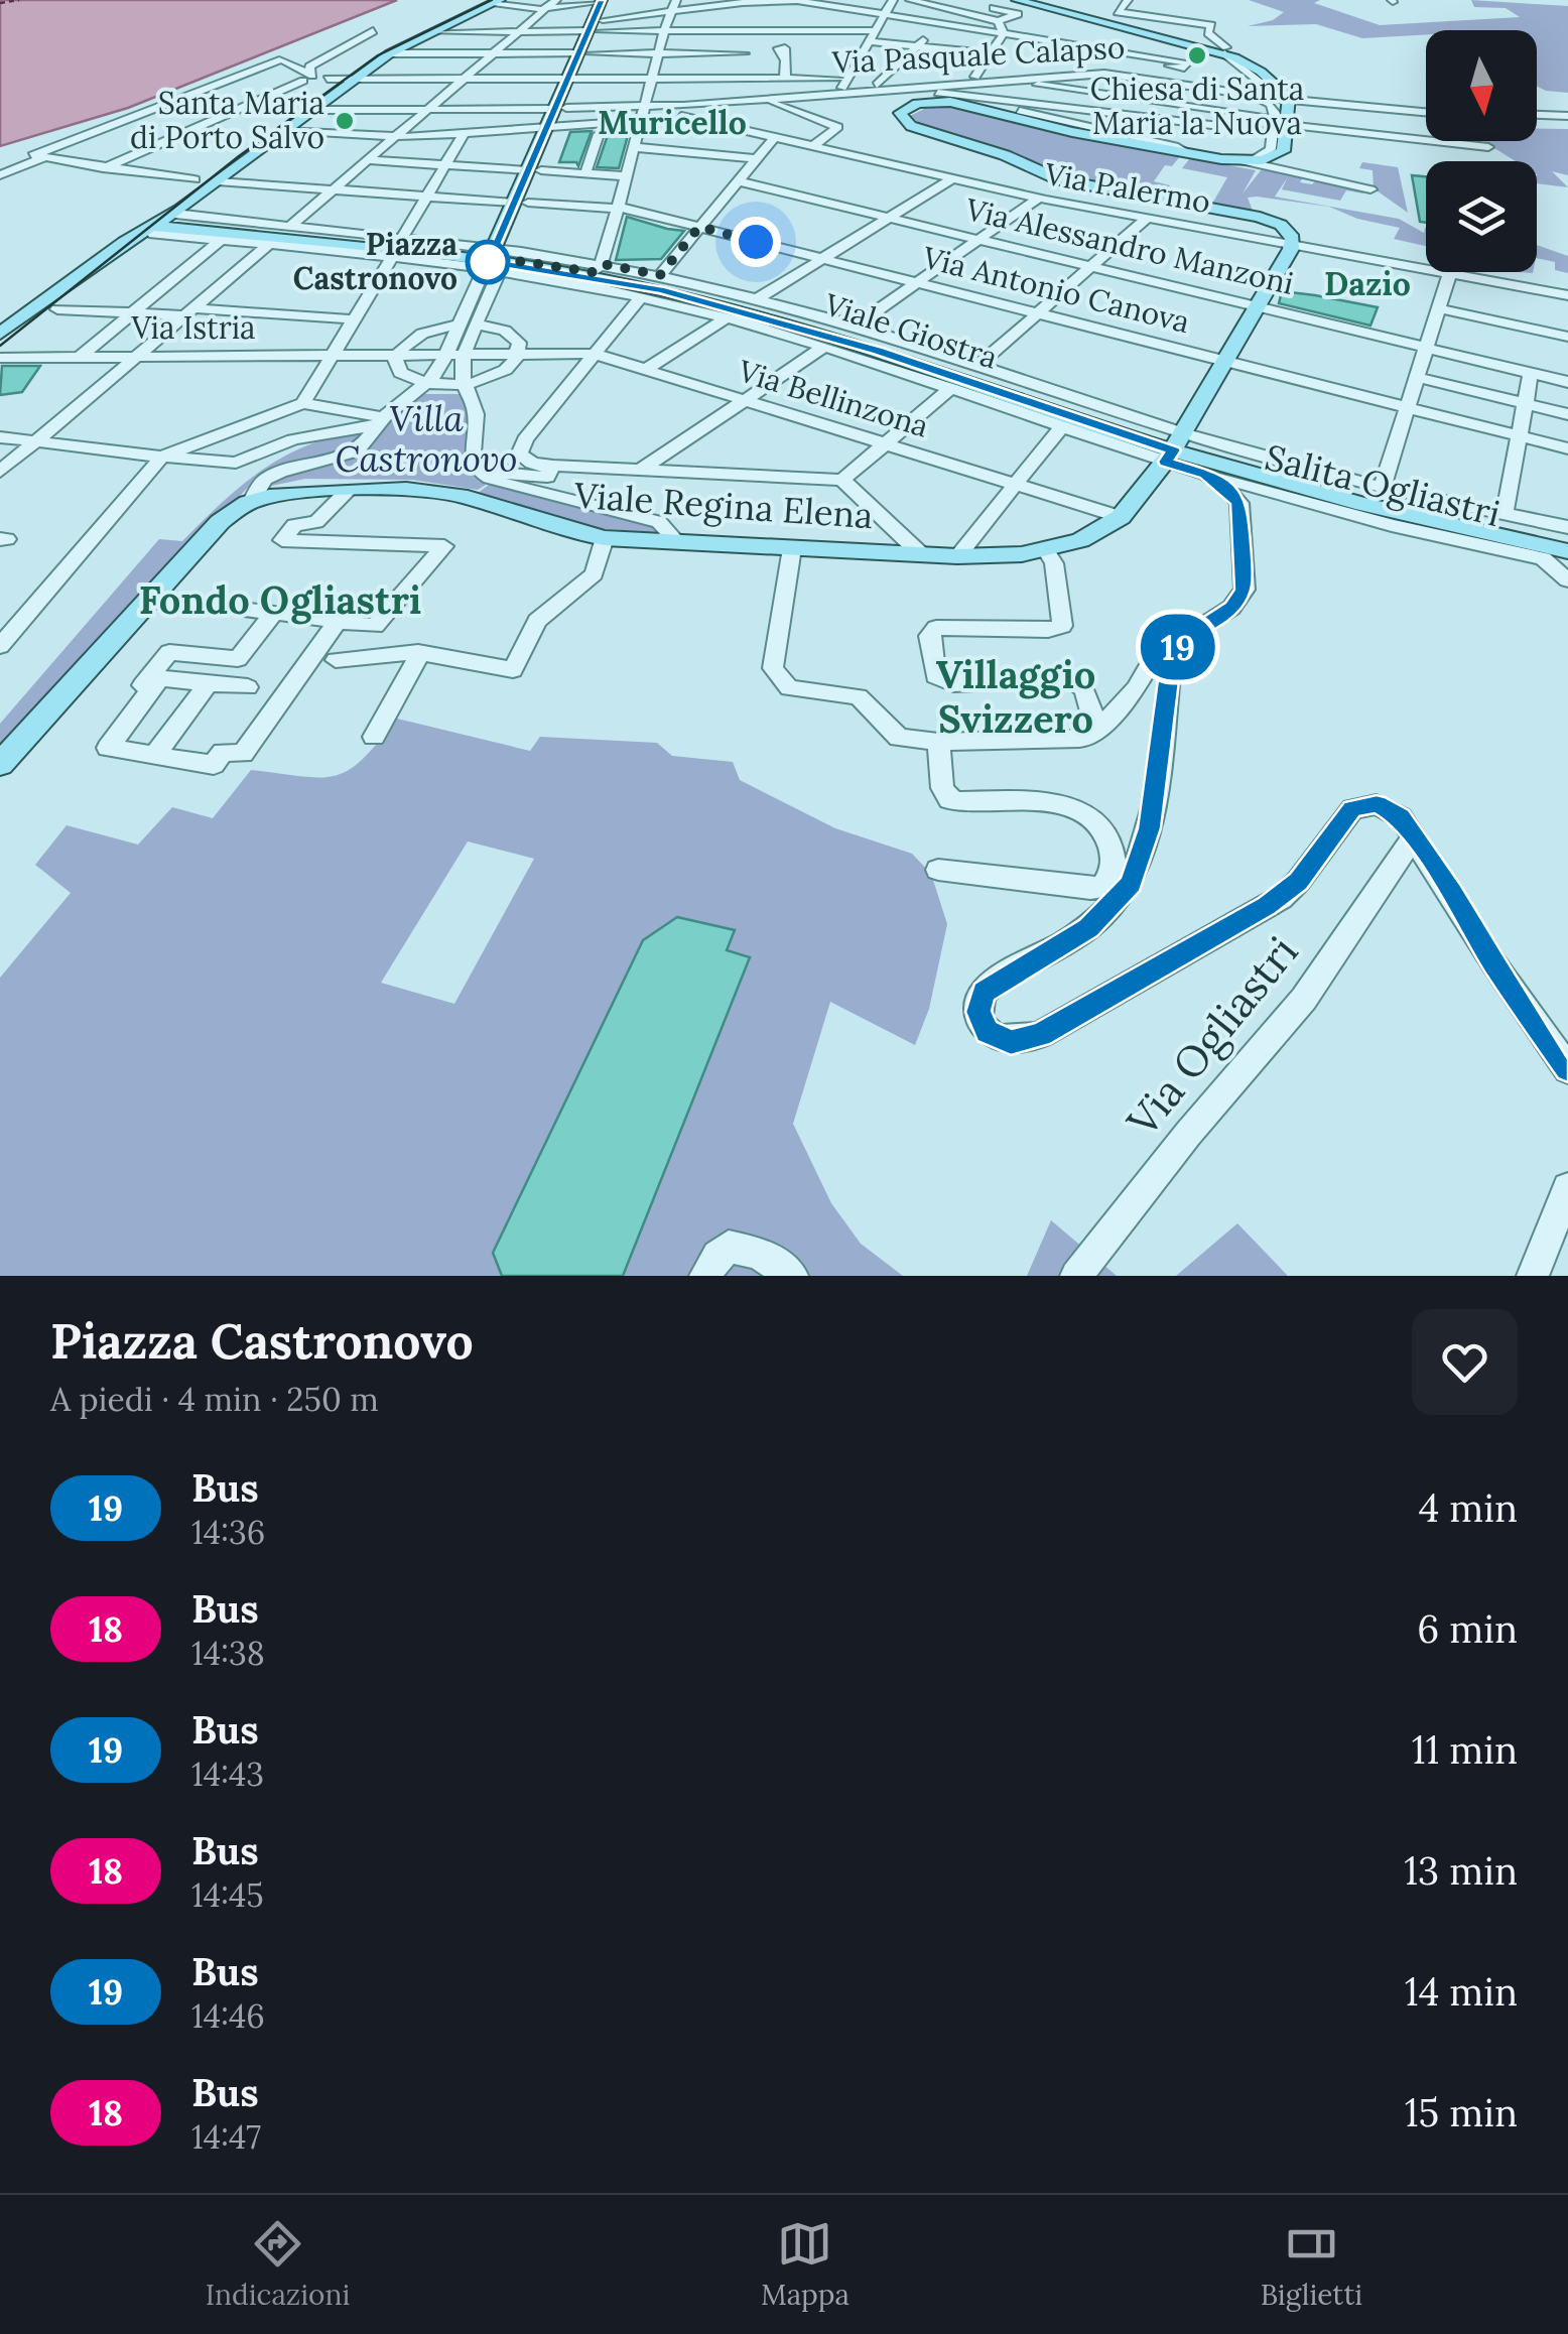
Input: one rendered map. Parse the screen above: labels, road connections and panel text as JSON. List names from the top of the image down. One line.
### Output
{"streets":{"main road":["Viale Giostra","Viale Regina Elena"],"street":["Via Pasquale Calapso","Via Palermo","Via Alessandro Manzoni","Via Antonio Canova","Via Istria","Via Bellinzona","Salita Ogliastri","Via Ogliastri"]},"crossings":[["Via Pasquale Calapso","Via Palermo"],["Via Palermo","Viale Regina Elena"],["Via Alessandro Manzoni","Viale Regina Elena"],["Via Antonio Canova","Viale Regina Elena"],["Via Istria","Via Bellinzona"],["Viale Giostra","Salita Ogliastri"],["Viale Giostra","Viale Regina Elena"],["Via Bellinzona","Viale Regina Elena"]],"districts":["Muricello","Dazio","Fondo Ogliastri","Villaggio Svizzero"],"parks":["Villa Castronovo"],"places":["Chiesa di Santa Maria la Nuova","Santa Maria di Porto Salvo","Piazza Castronovo"],"lines":["bus line 19"],"north":"bottom","page":{"on_map":"19","heading":["Piazza Castronovo","A piedi · 4 min · 250 m"],"list":[{"mark":"19","name":"Bus","note":"14:36","value":"4 min"},{"mark":"18","name":"Bus","note":"14:38","value":"6 min"},{"mark":"19","name":"Bus","note":"14:43","value":"11 min"},{"mark":"18","name":"Bus","note":"14:45","value":"13 min"},{"mark":"19","name":"Bus","note":"14:46","value":"14 min"},{"mark":"18","name":"Bus","note":"14:47","value":"15 min"}],"tabs":["Indicazioni","Mappa","Biglietti"]}}
